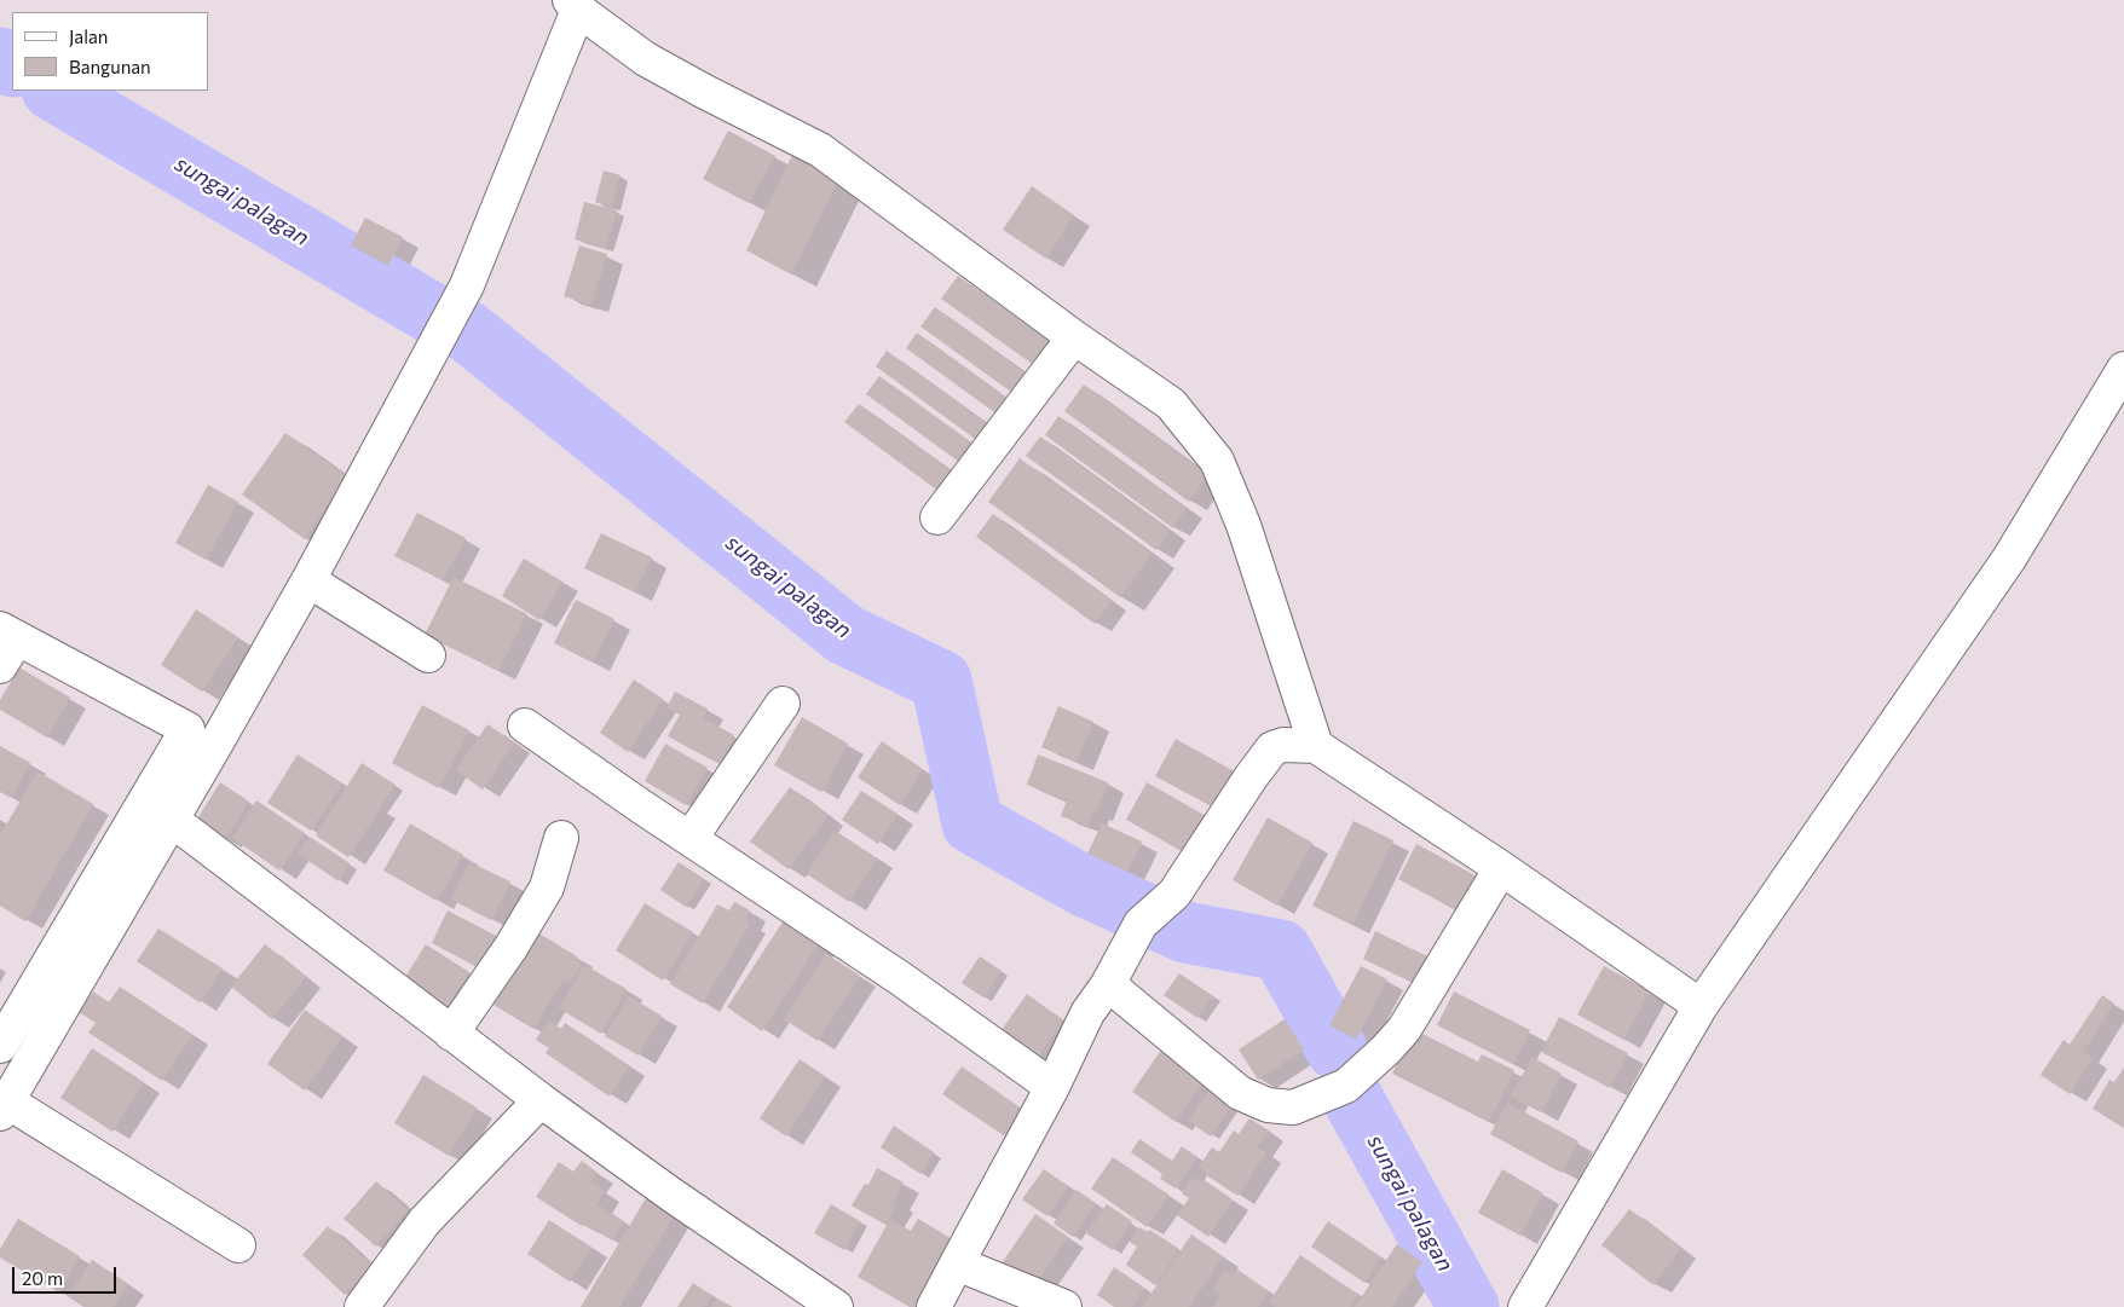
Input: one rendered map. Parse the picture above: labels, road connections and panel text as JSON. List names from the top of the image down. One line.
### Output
{"water":["sungai palagan"],"legend":["Jalan","Bangunan"],"scale_bar":"20 m"}
